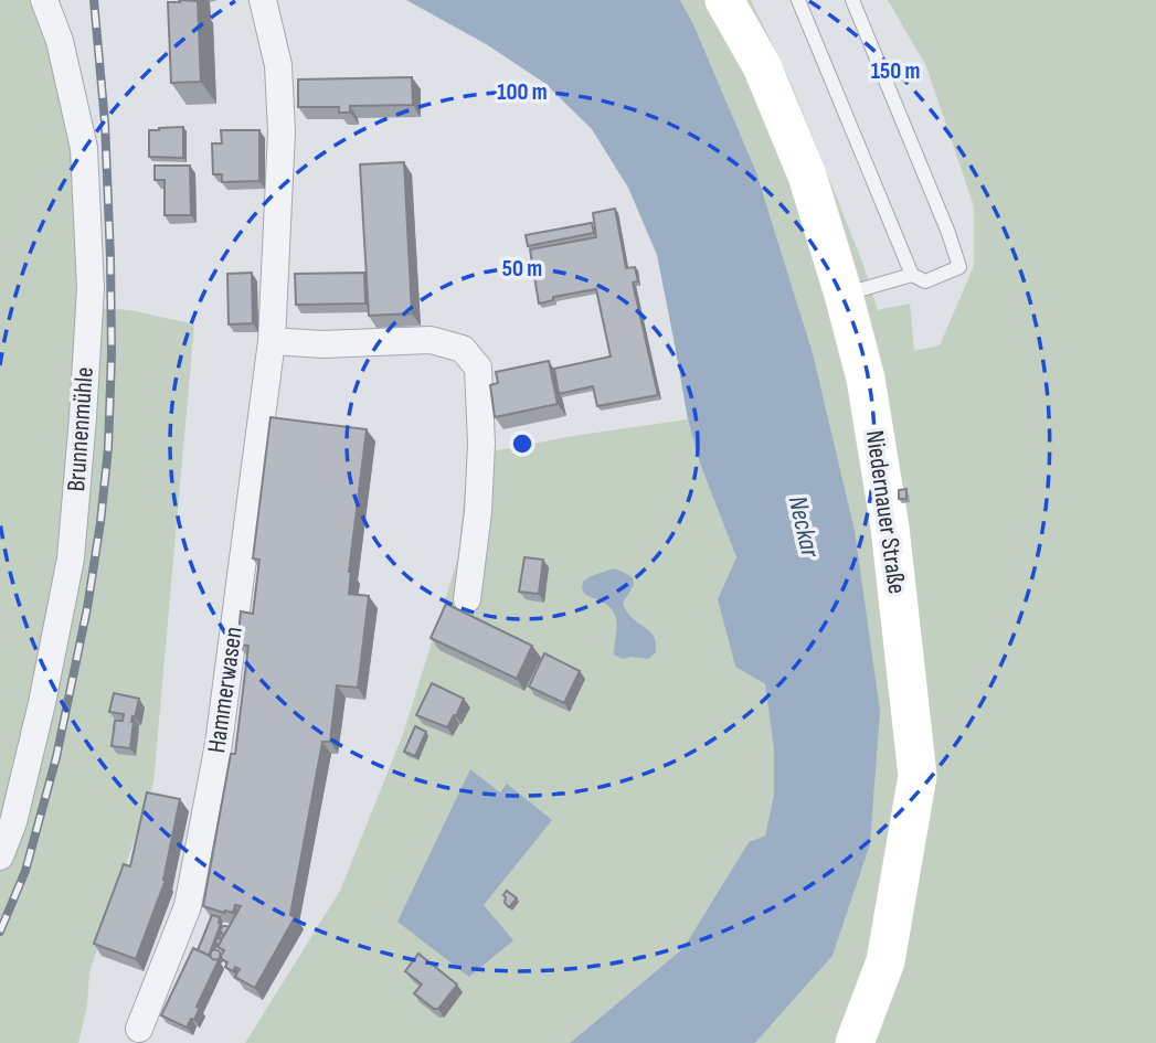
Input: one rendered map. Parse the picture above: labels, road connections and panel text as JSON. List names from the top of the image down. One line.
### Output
{"streets":{"main road":["Niedernauer Straße"],"street":["Brunnenmühle","Hammerwasen"]},"water":["Neckar"],"rings":["150 m","100 m","50 m"]}
